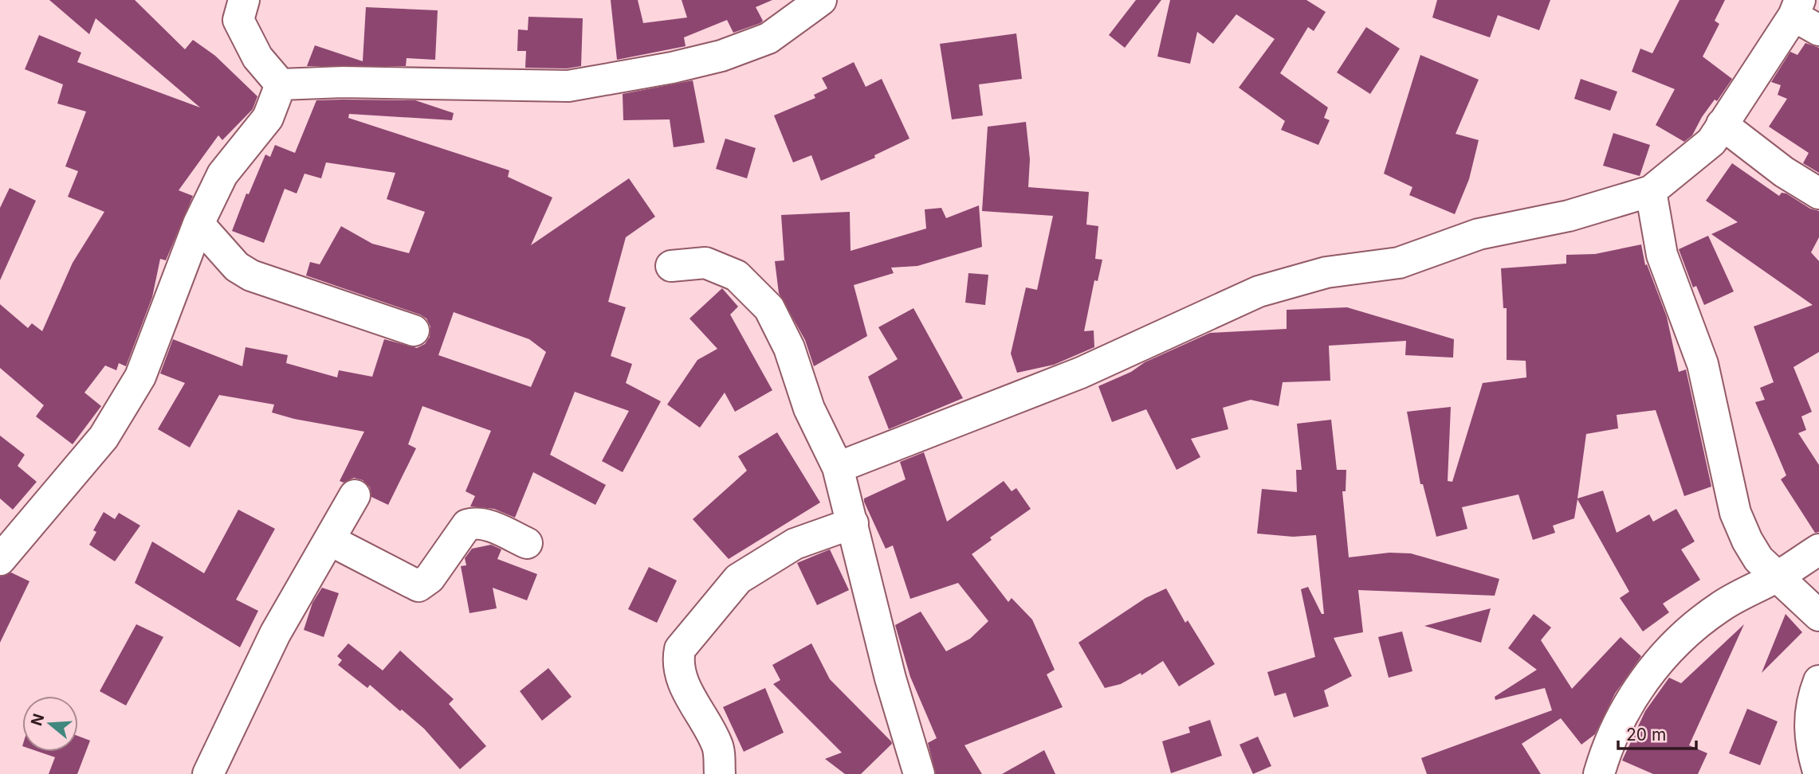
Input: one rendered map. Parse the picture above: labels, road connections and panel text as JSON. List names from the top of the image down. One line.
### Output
{"scale_bar":"20 m","north":"left"}
